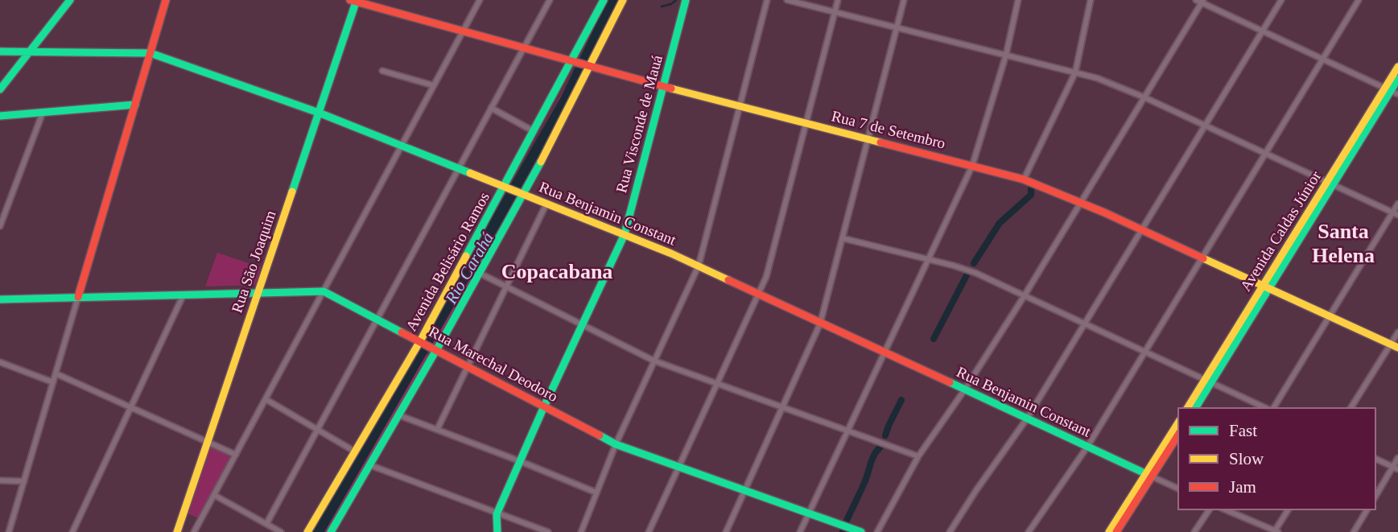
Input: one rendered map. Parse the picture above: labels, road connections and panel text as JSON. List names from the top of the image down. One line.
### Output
{"streets":{"street":["Rua Visconde de Mauá","Rua 7 de Setembro","Rua Benjamin Constant","Avenida Caldas Júnior","Rua São Joaquim","Avenida Belisário Ramos","Rua Marechal Deodoro"]},"crossings":[["Rua Visconde de Mauá","Rua 7 de Setembro"],["Rua Visconde de Mauá","Rua Benjamin Constant"],["Rua Visconde de Mauá","Rua Marechal Deodoro"],["Rua 7 de Setembro","Avenida Caldas Júnior"],["Rua 7 de Setembro","Rua São Joaquim"],["Rua 7 de Setembro","Avenida Belisário Ramos"],["Rua Benjamin Constant","Rua São Joaquim"],["Rua Benjamin Constant","Avenida Belisário Ramos"],["Rua São Joaquim","Rua Marechal Deodoro"],["Avenida Belisário Ramos","Rua Marechal Deodoro"]],"districts":["Santa Helena","Copacabana"],"water":["Rio Carahá"],"legend":["Fast","Slow","Jam"]}
